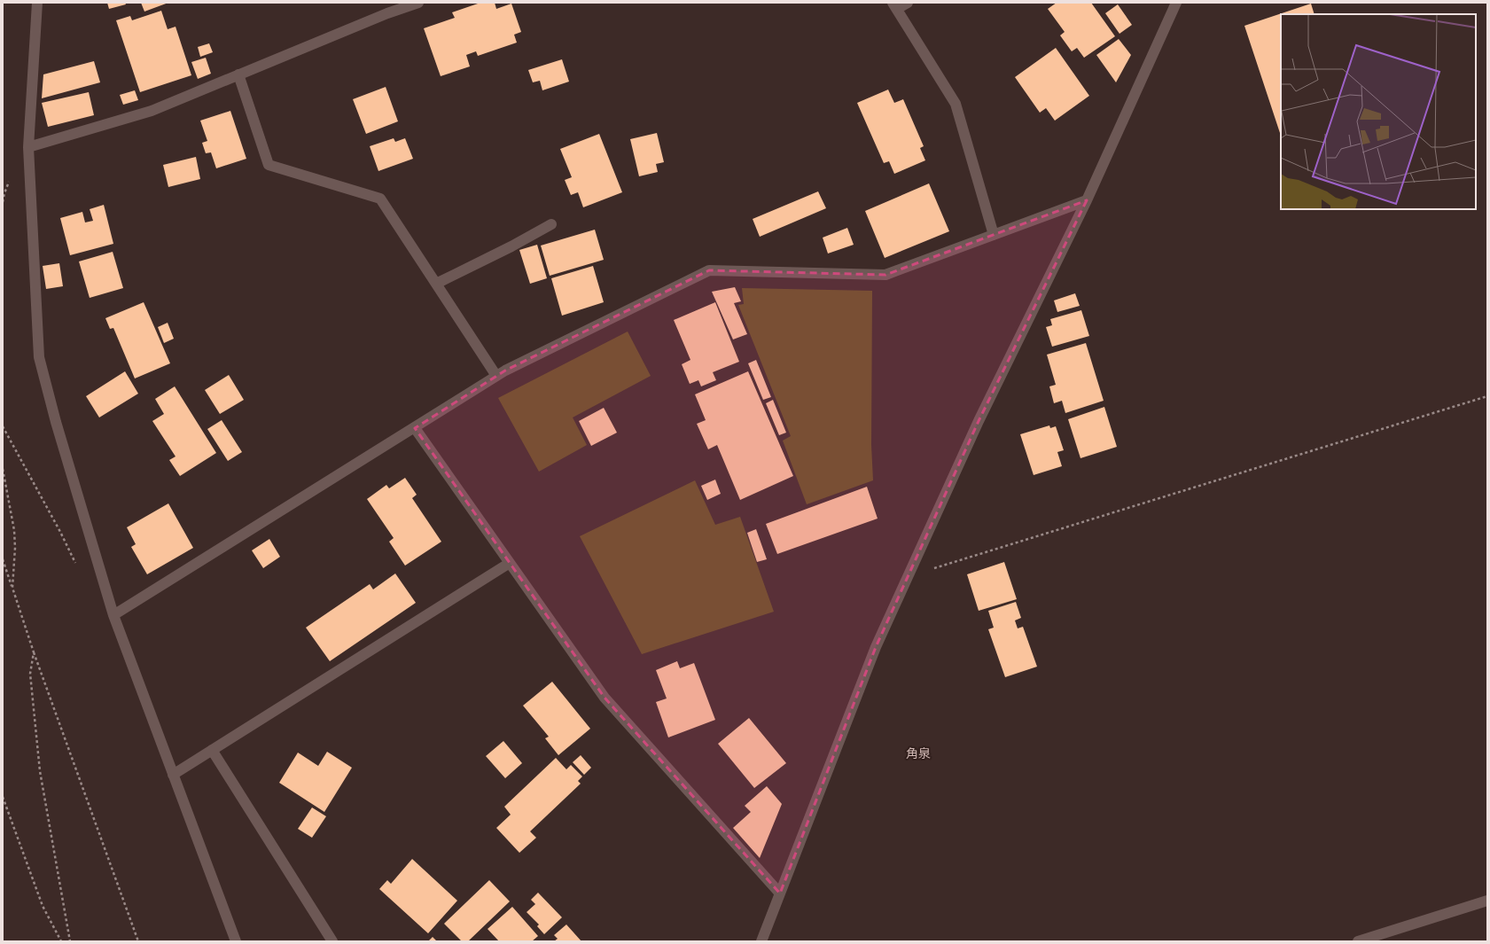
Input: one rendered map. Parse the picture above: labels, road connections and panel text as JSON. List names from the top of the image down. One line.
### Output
{"districts":["角泉"]}
